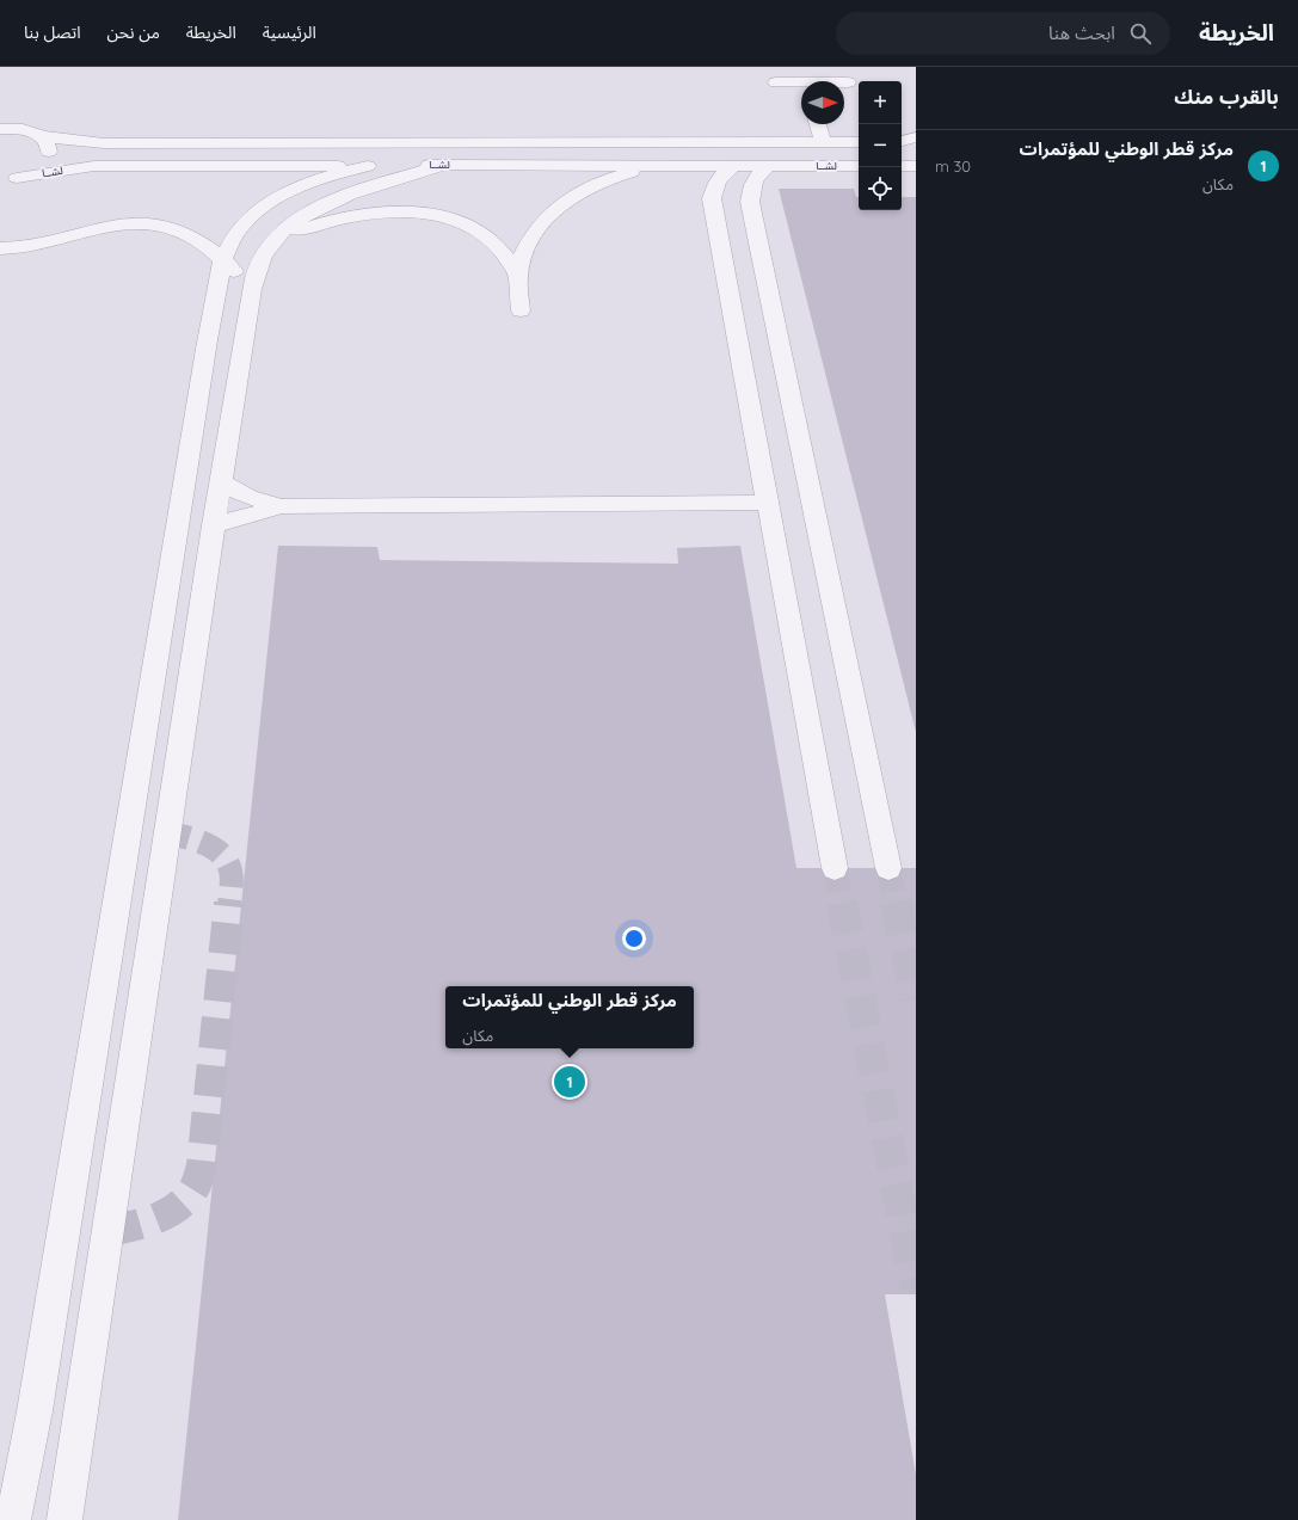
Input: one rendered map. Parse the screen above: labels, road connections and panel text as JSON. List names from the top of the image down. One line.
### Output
{"streets":{"street":["لشــا"]},"north":"right","page":{"header":"الخريطة","search":"ابحث هنا","nav":["الرئيسية","الخريطة","من نحن","اتصل بنا"],"heading":"بالقرب منك","map_buttons":["+","−"],"list":[{"mark":"1","name":"مركز قطر الوطني للمؤتمرات","note":"مكان","value":"30 m"}],"popup":["مركز قطر الوطني للمؤتمرات","مكان"],"pins":"1"}}
